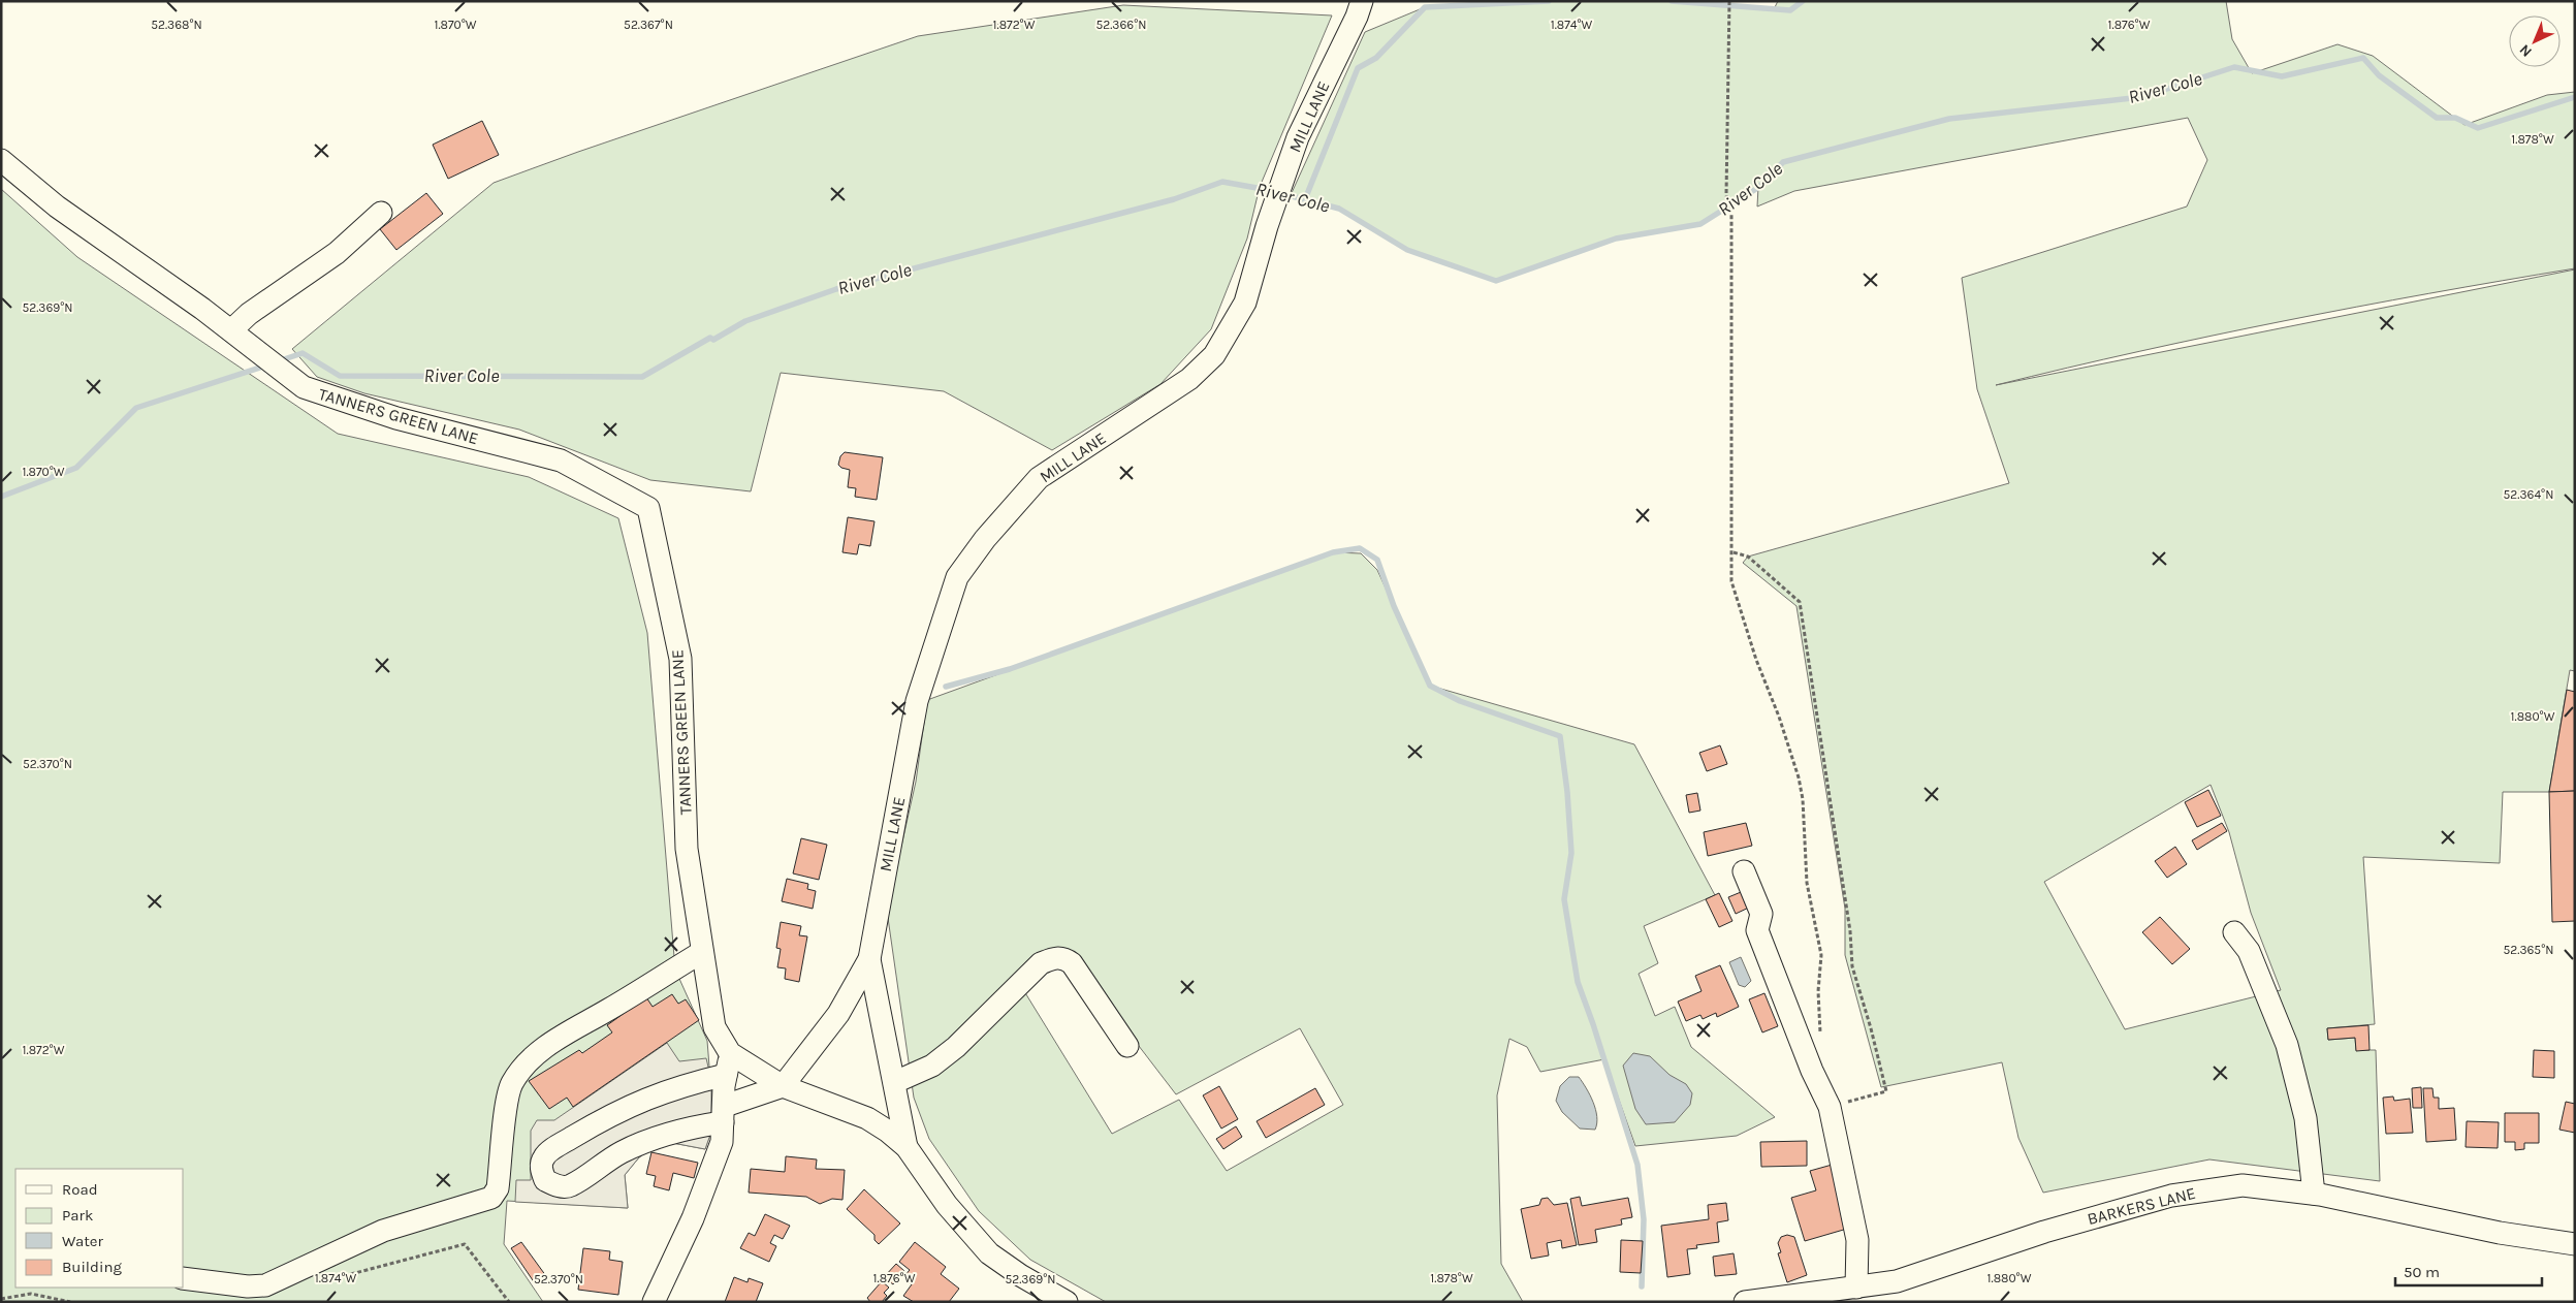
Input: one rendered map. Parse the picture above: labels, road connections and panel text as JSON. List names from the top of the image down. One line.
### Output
{"streets":{"street":["MILL LANE","TANNERS GREEN LANE","BARKERS LANE"]},"crossings":[["MILL LANE","TANNERS GREEN LANE"]],"water":["River Cole"],"legend":["Road","Park","Water","Building"],"scale_bar":"50 m","north":"bottom left","coordinates":["52.367°N","52.366°N","52.368°N","1.870°W","1.872°W","1.874°W","1.876°W","1.878°W","52.369°N","52.364°N","1.880°W","52.370°N","52.365°N"]}
